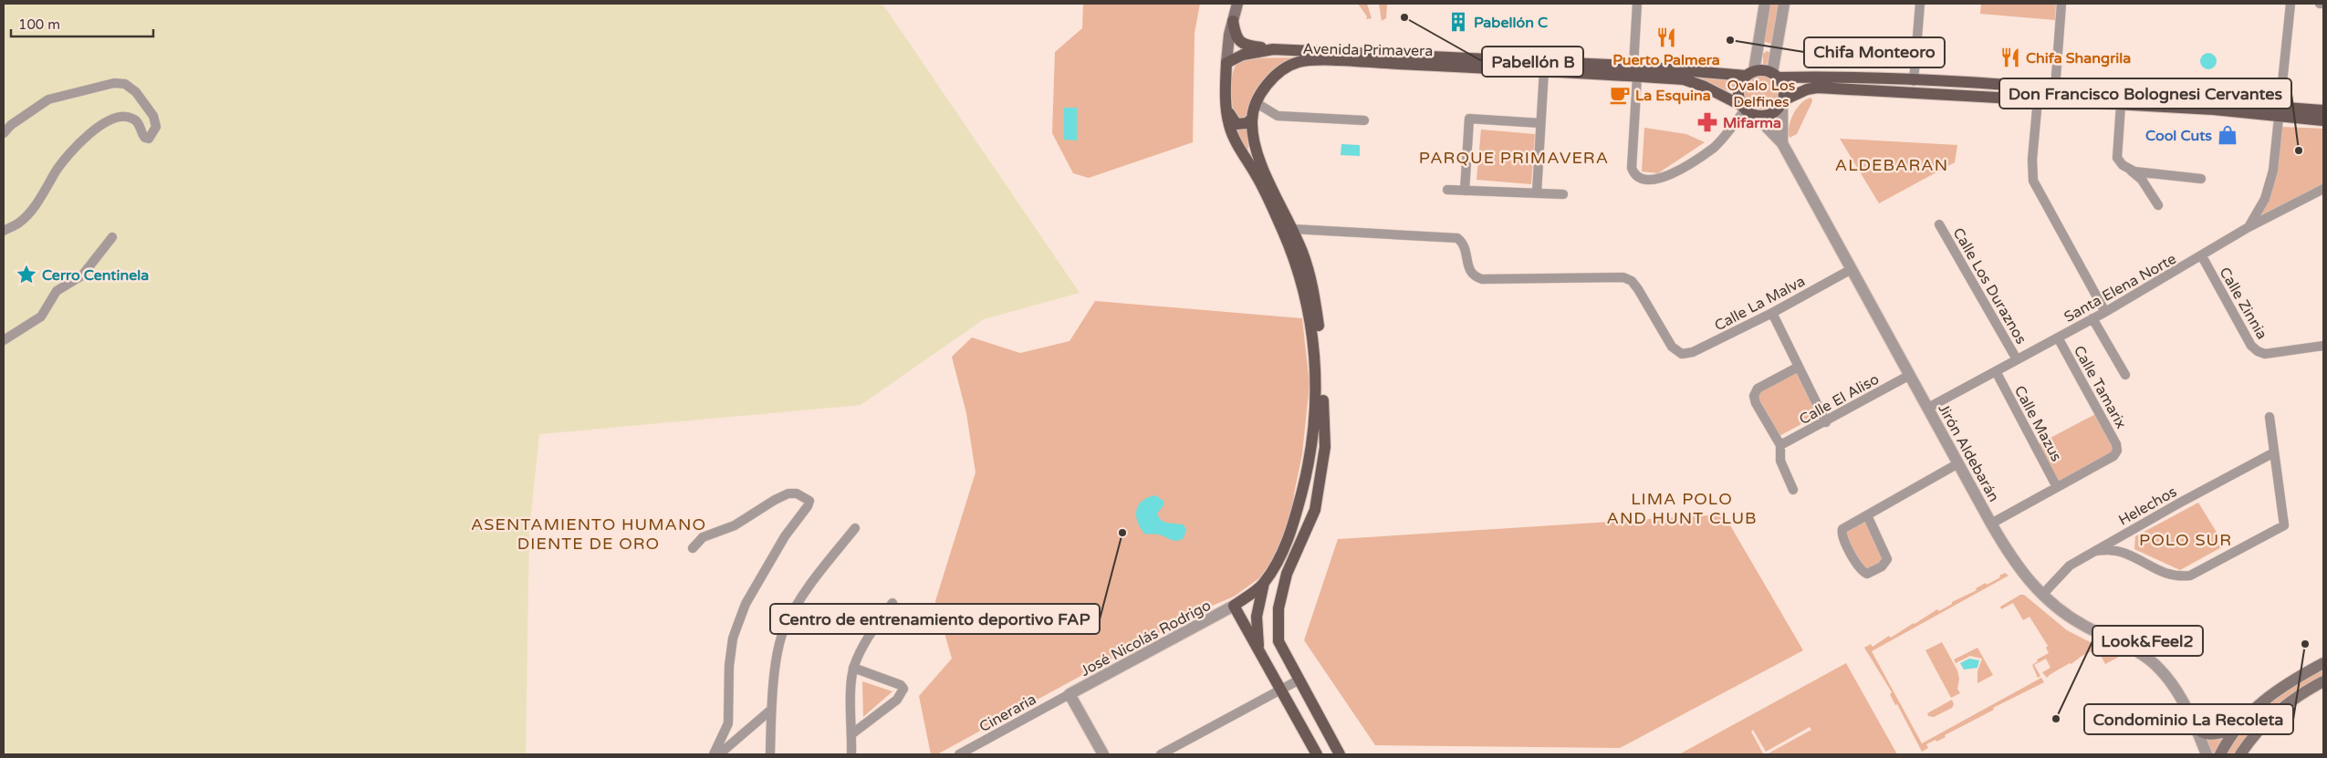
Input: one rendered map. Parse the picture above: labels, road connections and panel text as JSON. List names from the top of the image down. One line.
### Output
{"streets":{"main road":["Avenida Primavera"],"street":["Calle Los Duraznos","Santa Elena Norte","Calle La Malva","Calle Zinnia","Calle Tamarix","Calle El Aliso","Calle Mazus","Jirón Aldebarán","Helechos","José Nicolás Rodrigo","Cineraria"]},"crossings":[["Avenida Primavera","Calle La Malva"],["Avenida Primavera","Jirón Aldebarán"],["Calle Los Duraznos","Santa Elena Norte"],["Santa Elena Norte","Calle Zinnia"],["Santa Elena Norte","Calle Tamarix"],["Santa Elena Norte","Calle Mazus"],["Santa Elena Norte","Jirón Aldebarán"],["Calle La Malva","Jirón Aldebarán"],["Calle Tamarix","Calle Mazus"],["Calle El Aliso","Jirón Aldebarán"],["Jirón Aldebarán","Helechos"],["José Nicolás Rodrigo","Cineraria"]],"districts":["PARQUE PRIMAVERA","ALDEBARAN","LIMA POLO AND HUNT CLUB","ASENTAMIENTO HUMANO DIENTE DE ORO","POLO SUR"],"parks":["Ovalo Los Delfines"],"places":{"other":["Pabellón B","Chifa Monteoro","Don Francisco Bolognesi Cervantes","Centro de entrenamiento deportivo FAP","Condominio La Recoleta","Look&Feel2"],"building":["Pabellón C"],"restaurant":["Puerto Palmera","Chifa Shangrila"],"cafe":["La Esquina"],"pharmacy":["Mifarma"],"shop":["Cool Cuts"],"place":["Cerro Centinela"]},"scale_bar":"100 m"}
